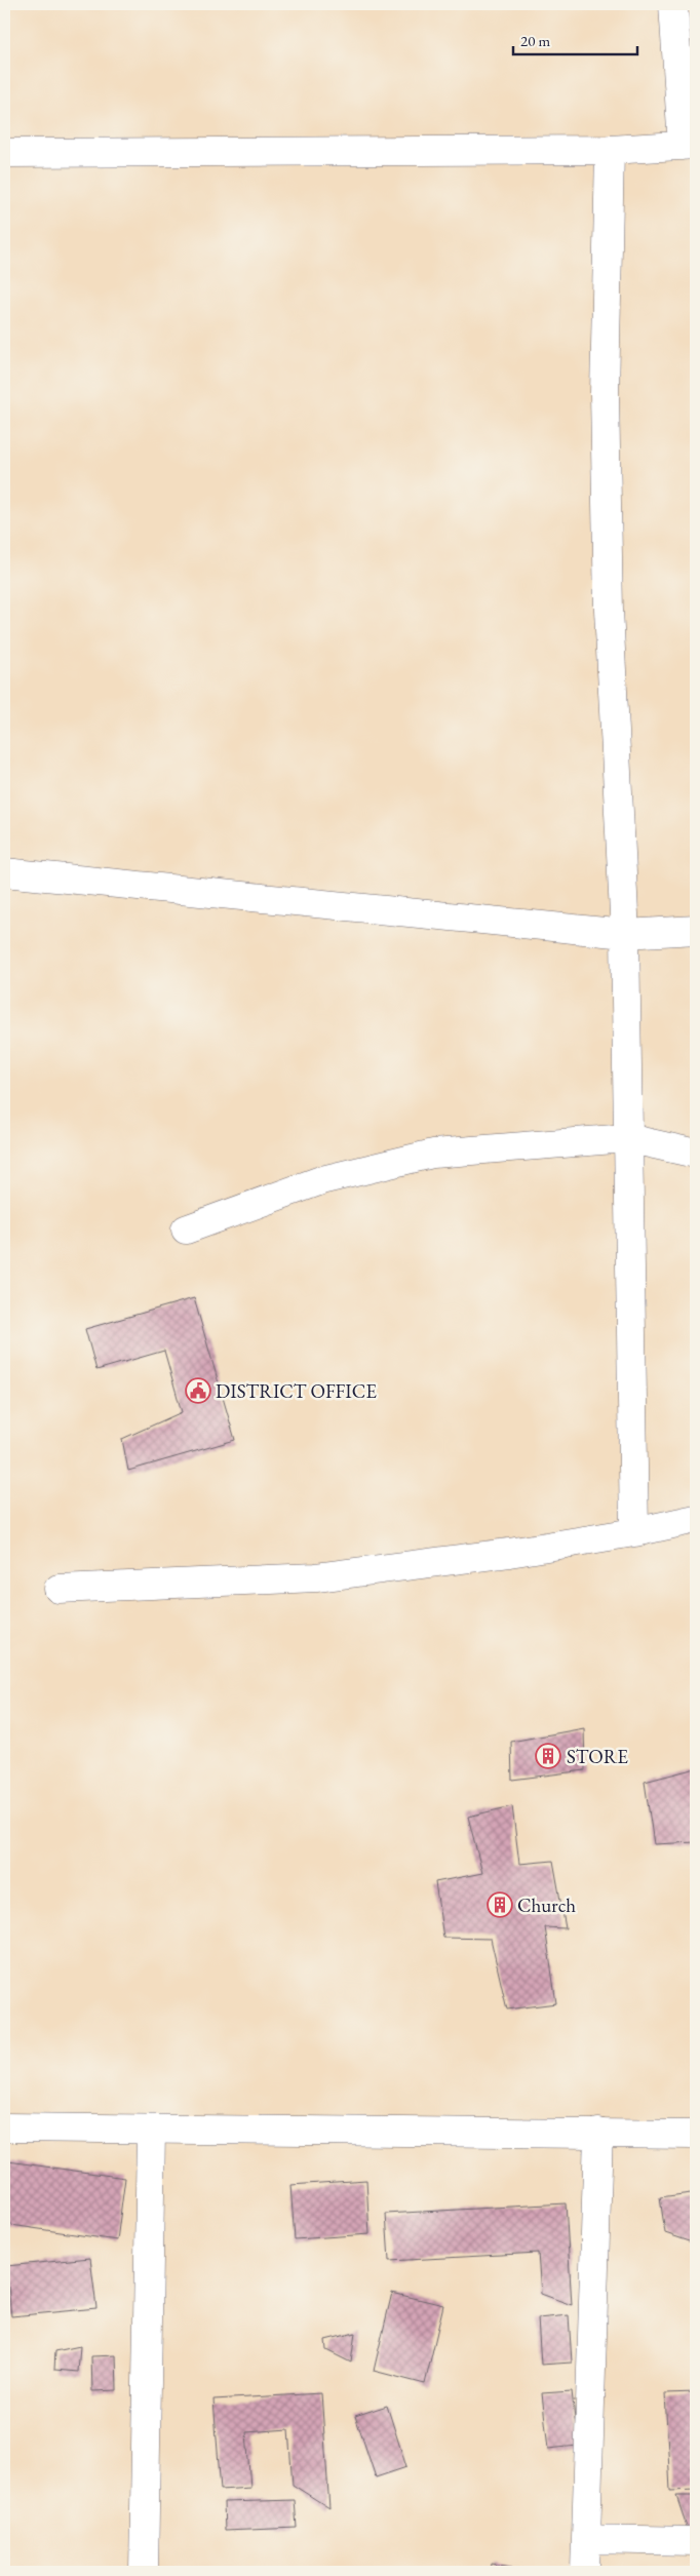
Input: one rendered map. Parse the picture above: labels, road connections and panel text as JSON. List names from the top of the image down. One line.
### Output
{"places":{"public building":["DISTRICT OFFICE"],"building":["STORE","Church"]},"scale_bar":"20 m"}
